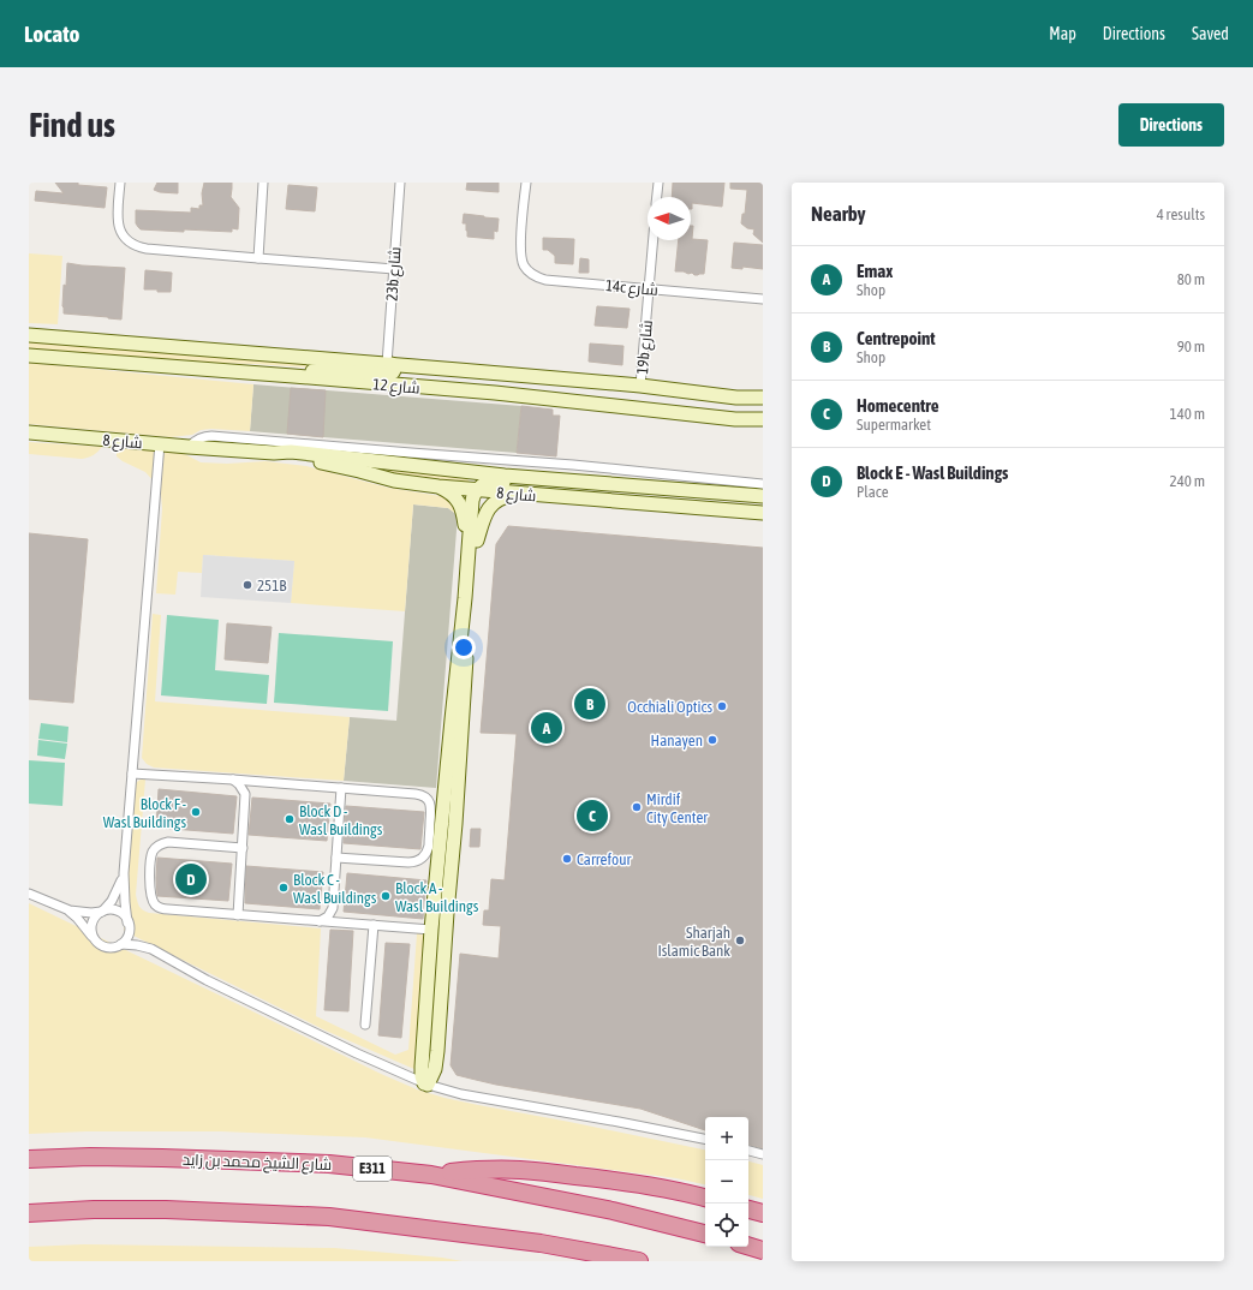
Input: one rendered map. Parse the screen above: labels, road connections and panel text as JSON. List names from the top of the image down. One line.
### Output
{"streets":{"highway":["شارع الشيخ محمد بن زايد","E311"],"street":["23b شارع","14c شارع","19b شارع","شارع 12","شارع 8"]},"crossings":[["23b شارع","شارع 12"],["14c شارع","19b شارع"],["19b شارع","شارع 12"]],"places":["251B","Occhiali Optics","Hanayen","Mirdif City Center","Block F - Wasl Buildings","Block D - Wasl Buildings","Carrefour","Block C - Wasl Buildings","Block A - Wasl Buildings","Sharjah Islamic Bank"],"north":"left","page":{"header":"Locato","nav":["Map","Directions","Saved"],"buttons":"Directions","title":"Find us","heading":["Nearby","4 results"],"list":[{"mark":"A","name":"Emax","note":"Shop","value":"80 m"},{"mark":"B","name":"Centrepoint","note":"Shop","value":"90 m"},{"mark":"C","name":"Homecentre","note":"Supermarket","value":"140 m"},{"mark":"D","name":"Block E - Wasl Buildings","note":"Place","value":"240 m"}],"pins":["B","A","C","D"],"map_buttons":["+","−"]}}
